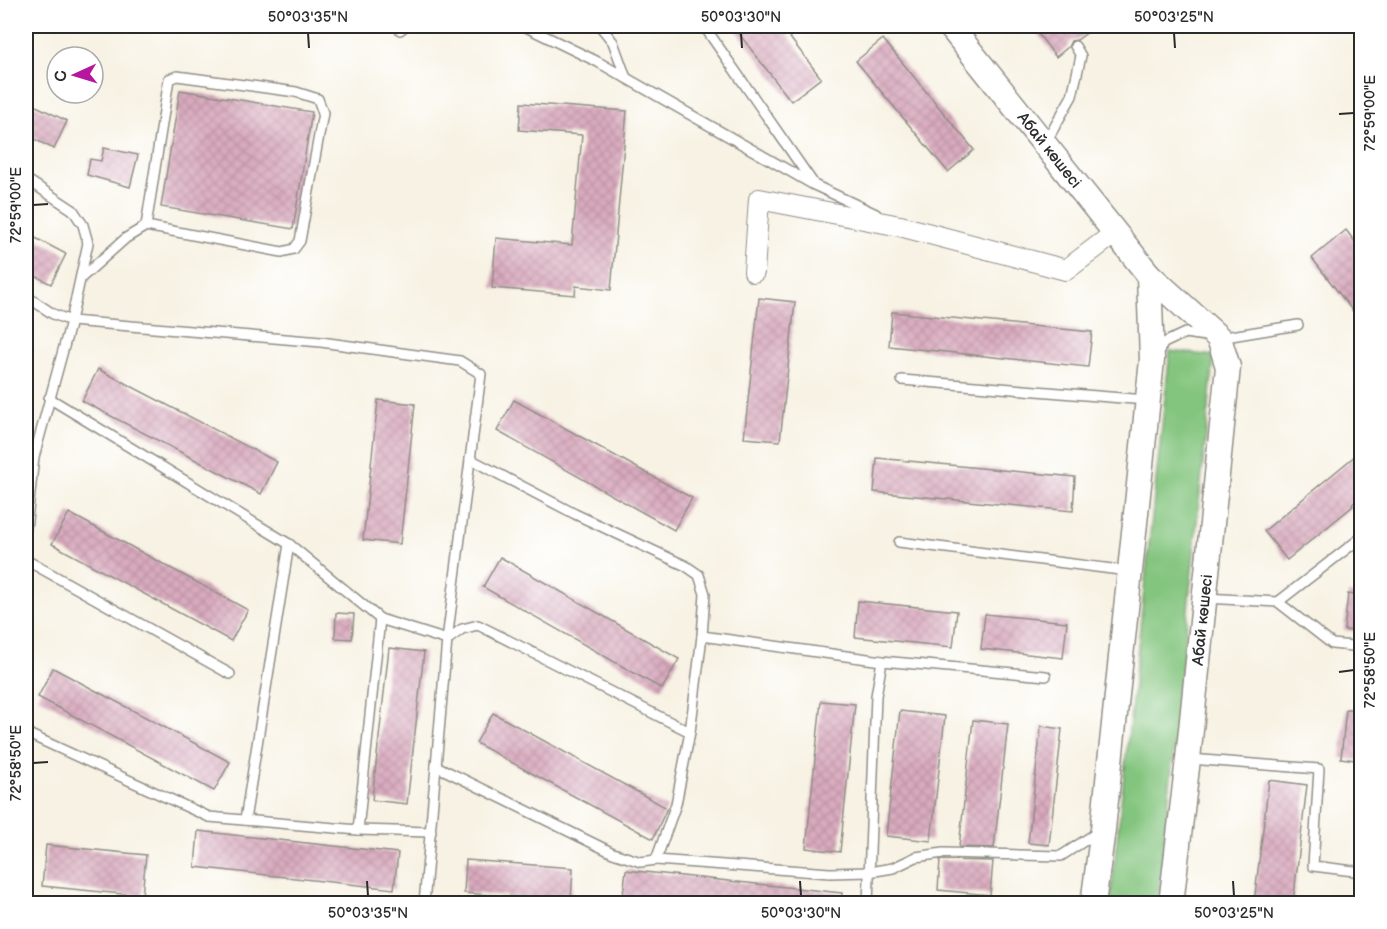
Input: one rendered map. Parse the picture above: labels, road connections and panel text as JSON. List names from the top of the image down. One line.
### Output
{"streets":{"street":["Абай көшесі"]},"north":"left","coordinates":["50°03'35\"N","50°03'30\"N","50°03'25\"N","72°59'00\"E","72°58'50\"E"]}
